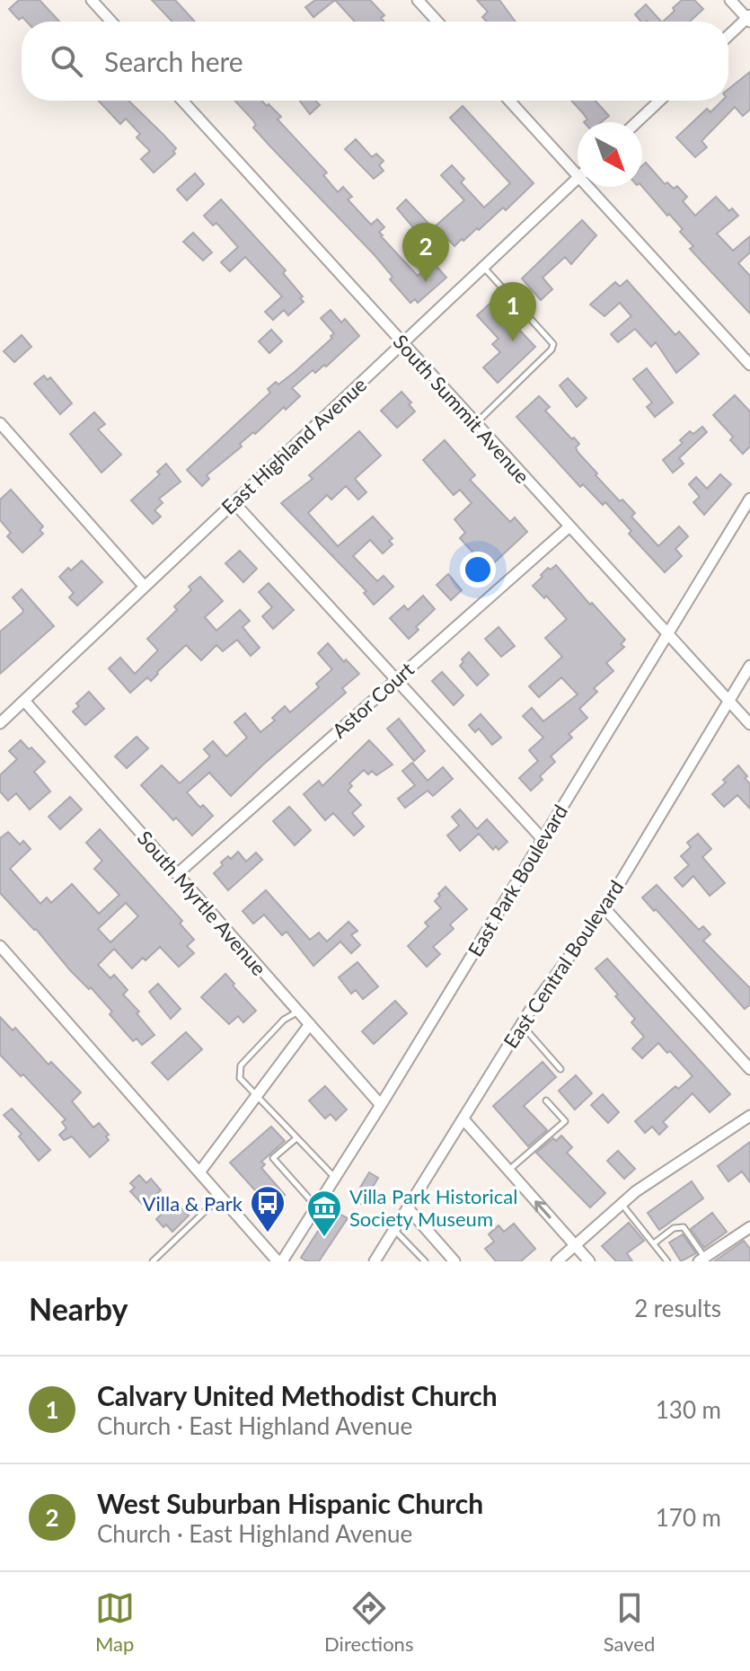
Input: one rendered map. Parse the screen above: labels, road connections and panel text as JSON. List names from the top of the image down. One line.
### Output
{"streets":{"street":["South Summit Avenue","East Highland Avenue","Astor Court","East Park Boulevard","South Myrtle Avenue","East Central Boulevard"]},"crossings":[["South Summit Avenue","East Highland Avenue"],["South Summit Avenue","Astor Court"],["South Summit Avenue","East Park Boulevard"],["South Summit Avenue","East Central Boulevard"],["East Highland Avenue","South Myrtle Avenue"],["Astor Court","South Myrtle Avenue"],["East Park Boulevard","South Myrtle Avenue"]],"places":{"bus stop":["Villa & Park"],"museum":["Villa Park Historical Society Museum"]},"north":"bottom right","page":{"search":"Search here","pins":["2","1"],"heading":["Nearby","2 results"],"list":[{"mark":"1","name":"Calvary United Methodist Church","note":"Church · East Highland Avenue","value":"130 m"},{"mark":"2","name":"West Suburban Hispanic Church","note":"Church · East Highland Avenue","value":"170 m"}],"nav":["Map","Directions","Saved"]}}
